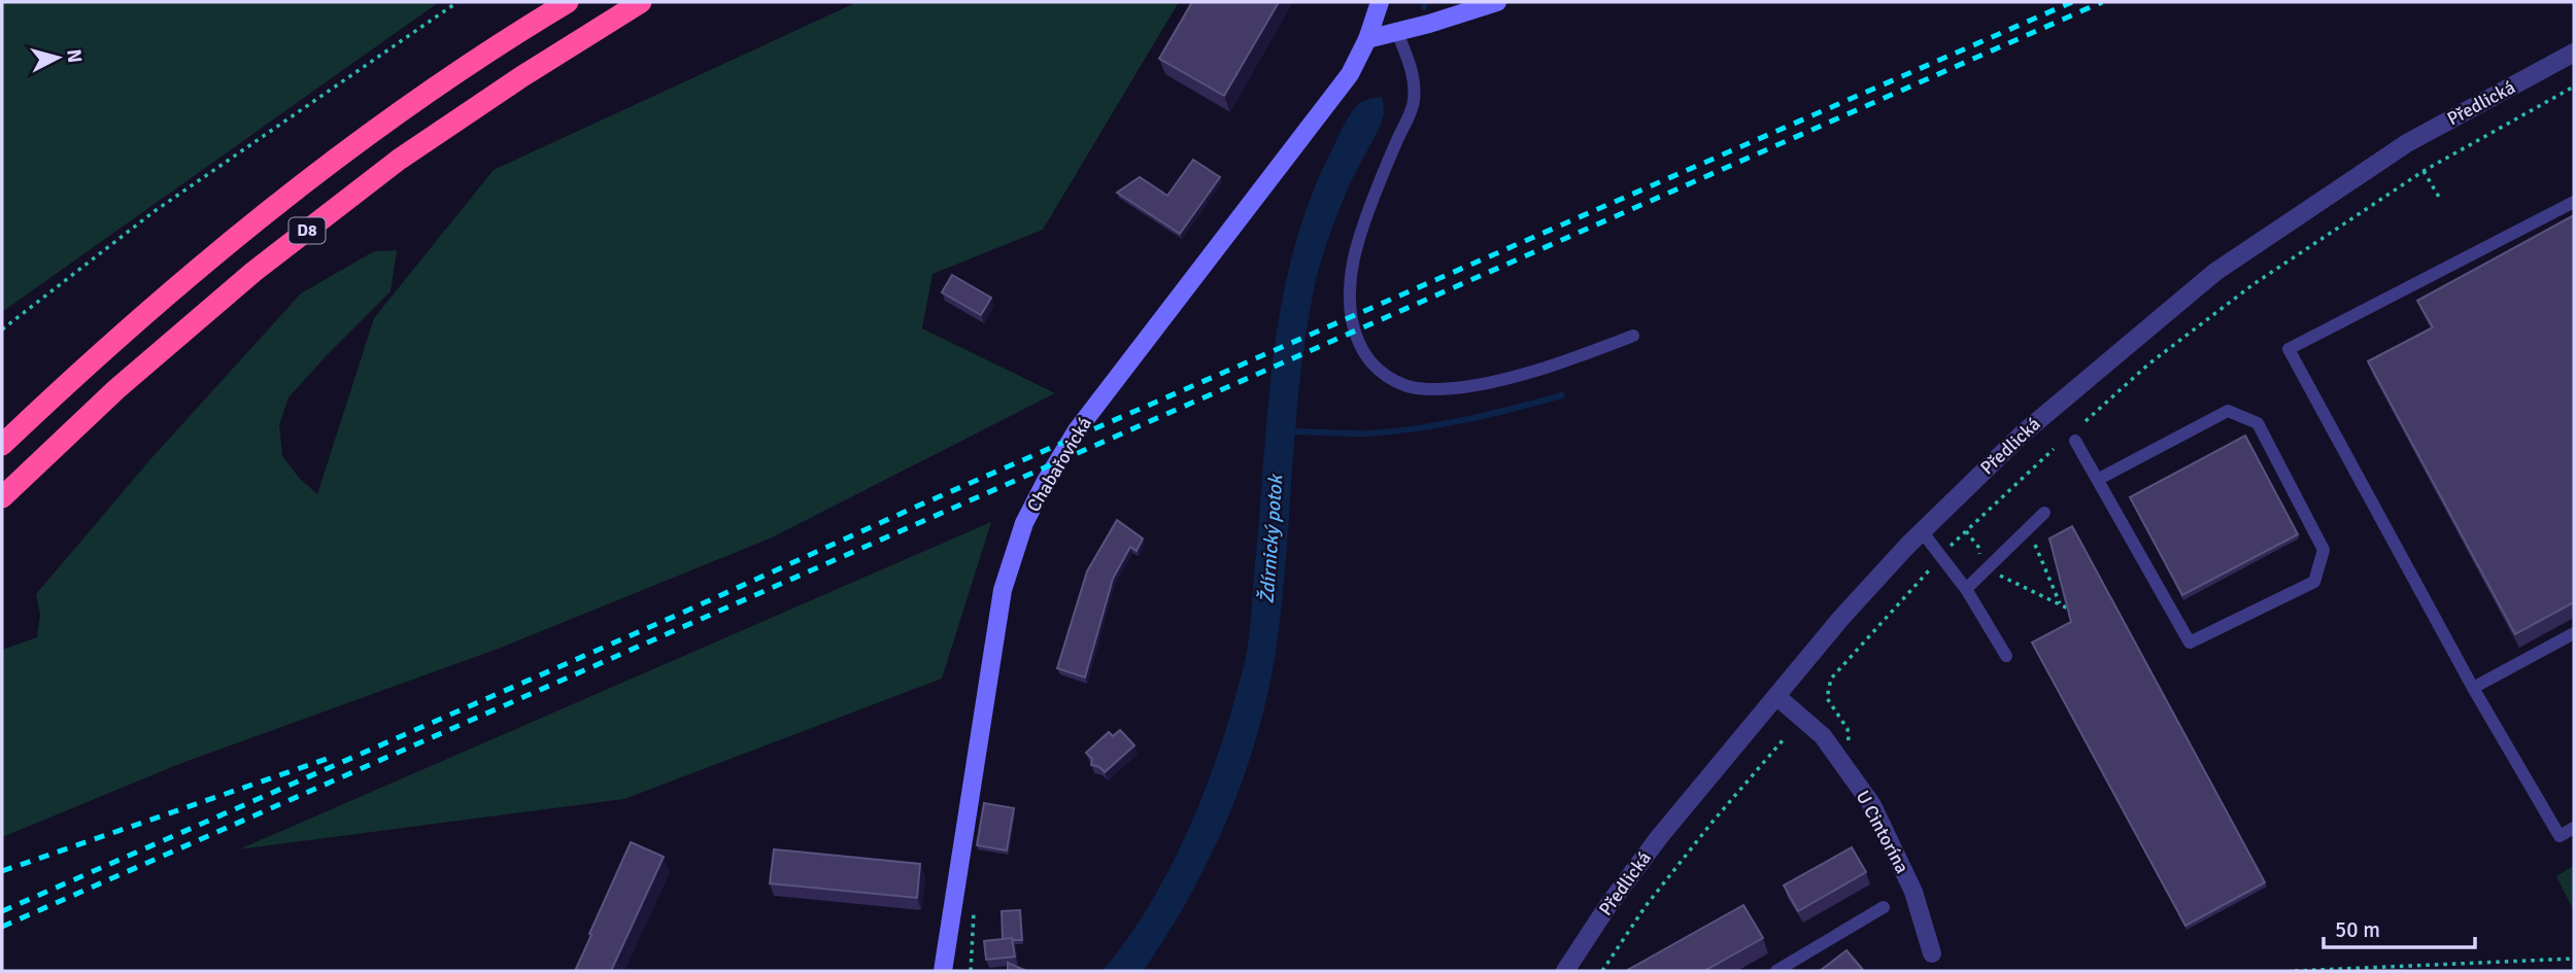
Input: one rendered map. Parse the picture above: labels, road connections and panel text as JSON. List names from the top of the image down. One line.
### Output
{"streets":{"highway":["D8"],"main road":["Chabařovická"],"street":["Předlická","U Cintorína"]},"crossings":[["Předlická","U Cintorína"]],"water":["Ždírnický potok"],"scale_bar":"50 m","north":"right"}
